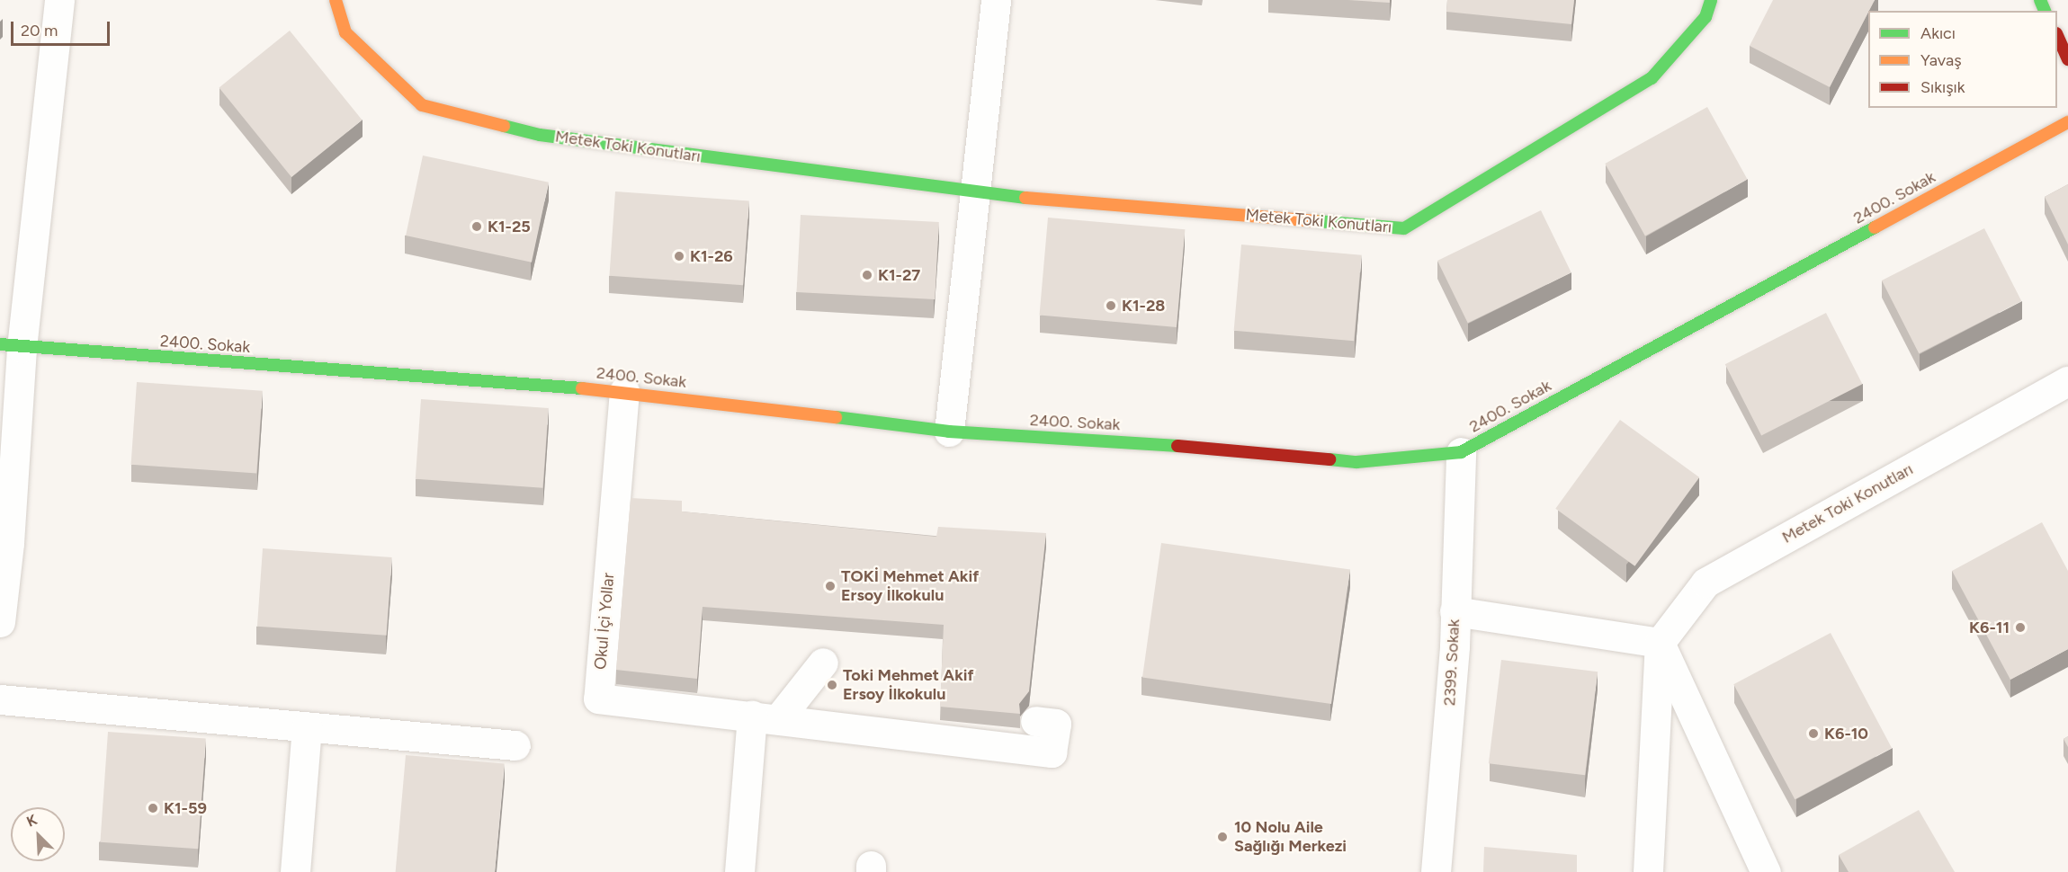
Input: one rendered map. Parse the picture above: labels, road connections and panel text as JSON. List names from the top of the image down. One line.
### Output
{"streets":{"main road":["Metek Toki Konutları","2400. Sokak"],"street":["Okul İçi Yollar","2399. Sokak"]},"crossings":[["2400. Sokak","Okul İçi Yollar"],["2400. Sokak","2399. Sokak"]],"places":["K1-25","K1-26","K1-27","K1-28","TOKİ Mehmet Akif Ersoy İlkokulu","K6-11","Toki Mehmet Akif Ersoy İlkokulu","K6-10","K1-59","10 Nolu Aile Sağlığı Merkezi"],"legend":["Akıcı","Yavaş","Sıkışık"],"scale_bar":"20 m","north":"top left"}
